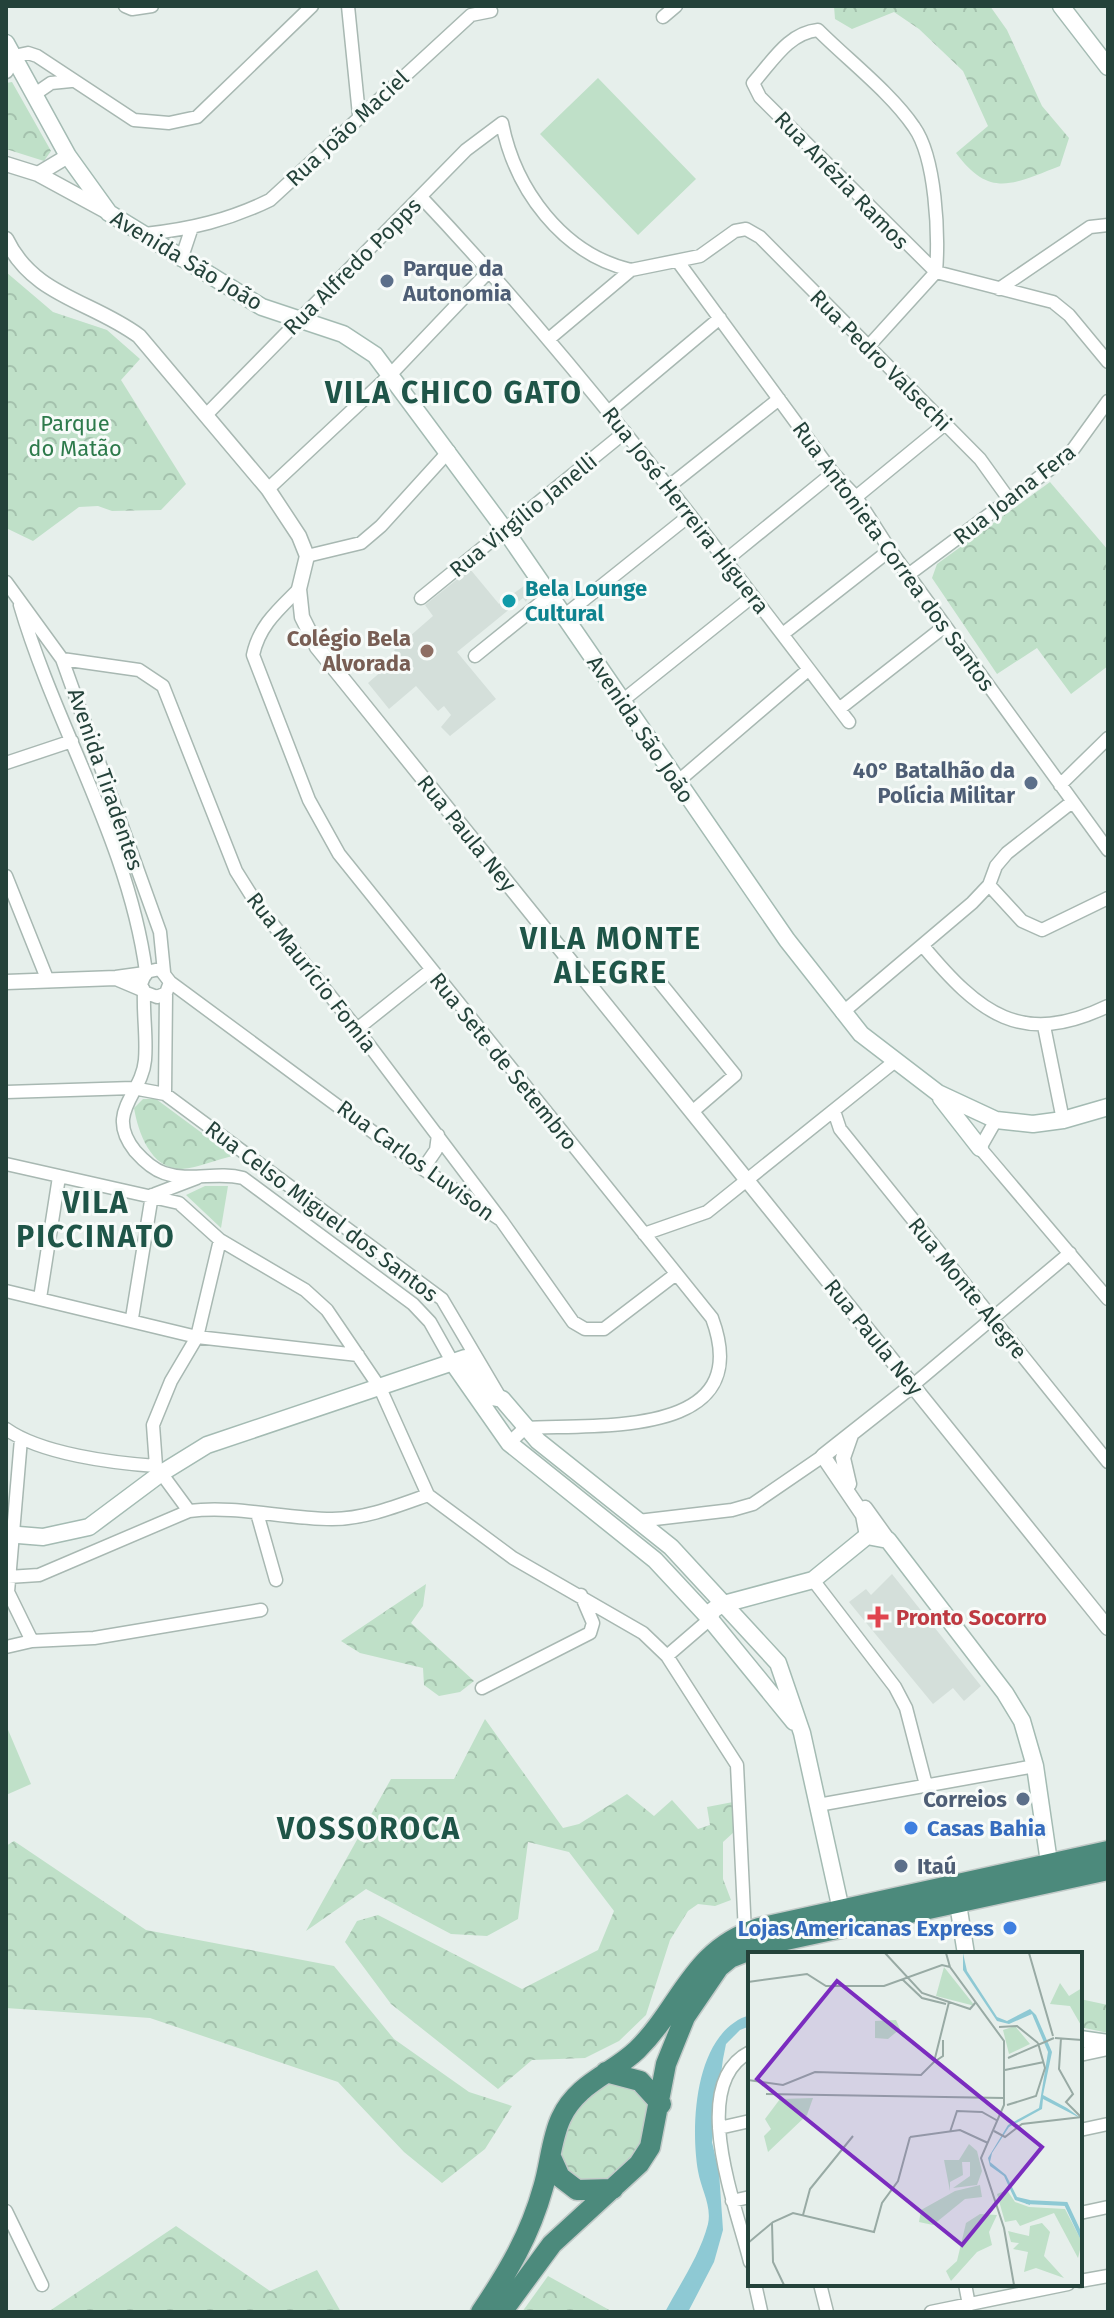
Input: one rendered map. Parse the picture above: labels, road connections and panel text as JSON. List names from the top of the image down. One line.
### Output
{"streets":{"main road":["Avenida São João","Rua Celso Miguel dos Santos"],"street":["Rua João Maciel","Rua Anézia Ramos","Rua Alfredo Popps","Rua Pedro Valsechi","Rua Joana Fera","Rua José Herreira Higuera","Rua Virgílio Janelli","Rua Antonieta Correa dos Santos","Avenida Tiradentes","Rua Paula Ney","Rua Maurício Fomia","Rua Sete de Setembro","Rua Carlos Luvison","Rua Monte Alegre"]},"crossings":[["Rua João Maciel","Avenida São João"],["Avenida São João","Rua Alfredo Popps"],["Avenida São João","Rua Virgílio Janelli"],["Rua Alfredo Popps","Rua José Herreira Higuera"],["Rua Pedro Valsechi","Rua Joana Fera"],["Rua Pedro Valsechi","Rua Antonieta Correa dos Santos"],["Rua Joana Fera","Rua Antonieta Correa dos Santos"],["Rua José Herreira Higuera","Rua Virgílio Janelli"],["Avenida Tiradentes","Rua Maurício Fomia"],["Avenida Tiradentes","Rua Carlos Luvison"],["Avenida Tiradentes","Rua Celso Miguel dos Santos"],["Rua Paula Ney","Rua Sete de Setembro"],["Rua Maurício Fomia","Rua Carlos Luvison"],["Rua Sete de Setembro","Rua Carlos Luvison"],["Rua Sete de Setembro","Rua Celso Miguel dos Santos"]],"districts":["VILA CHICO GATO","VILA MONTE ALEGRE","VILA PICCINATO","VOSSOROCA"],"parks":["Parque do Matão"],"places":{"other":["Parque da Autonomia","Bela Lounge Cultural","Colégio Bela Alvorada","40° Batalhão da Polícia Militar","Correios","Casas Bahia","Itaú","Lojas Americanas Express"],"health":["Pronto Socorro"]}}
